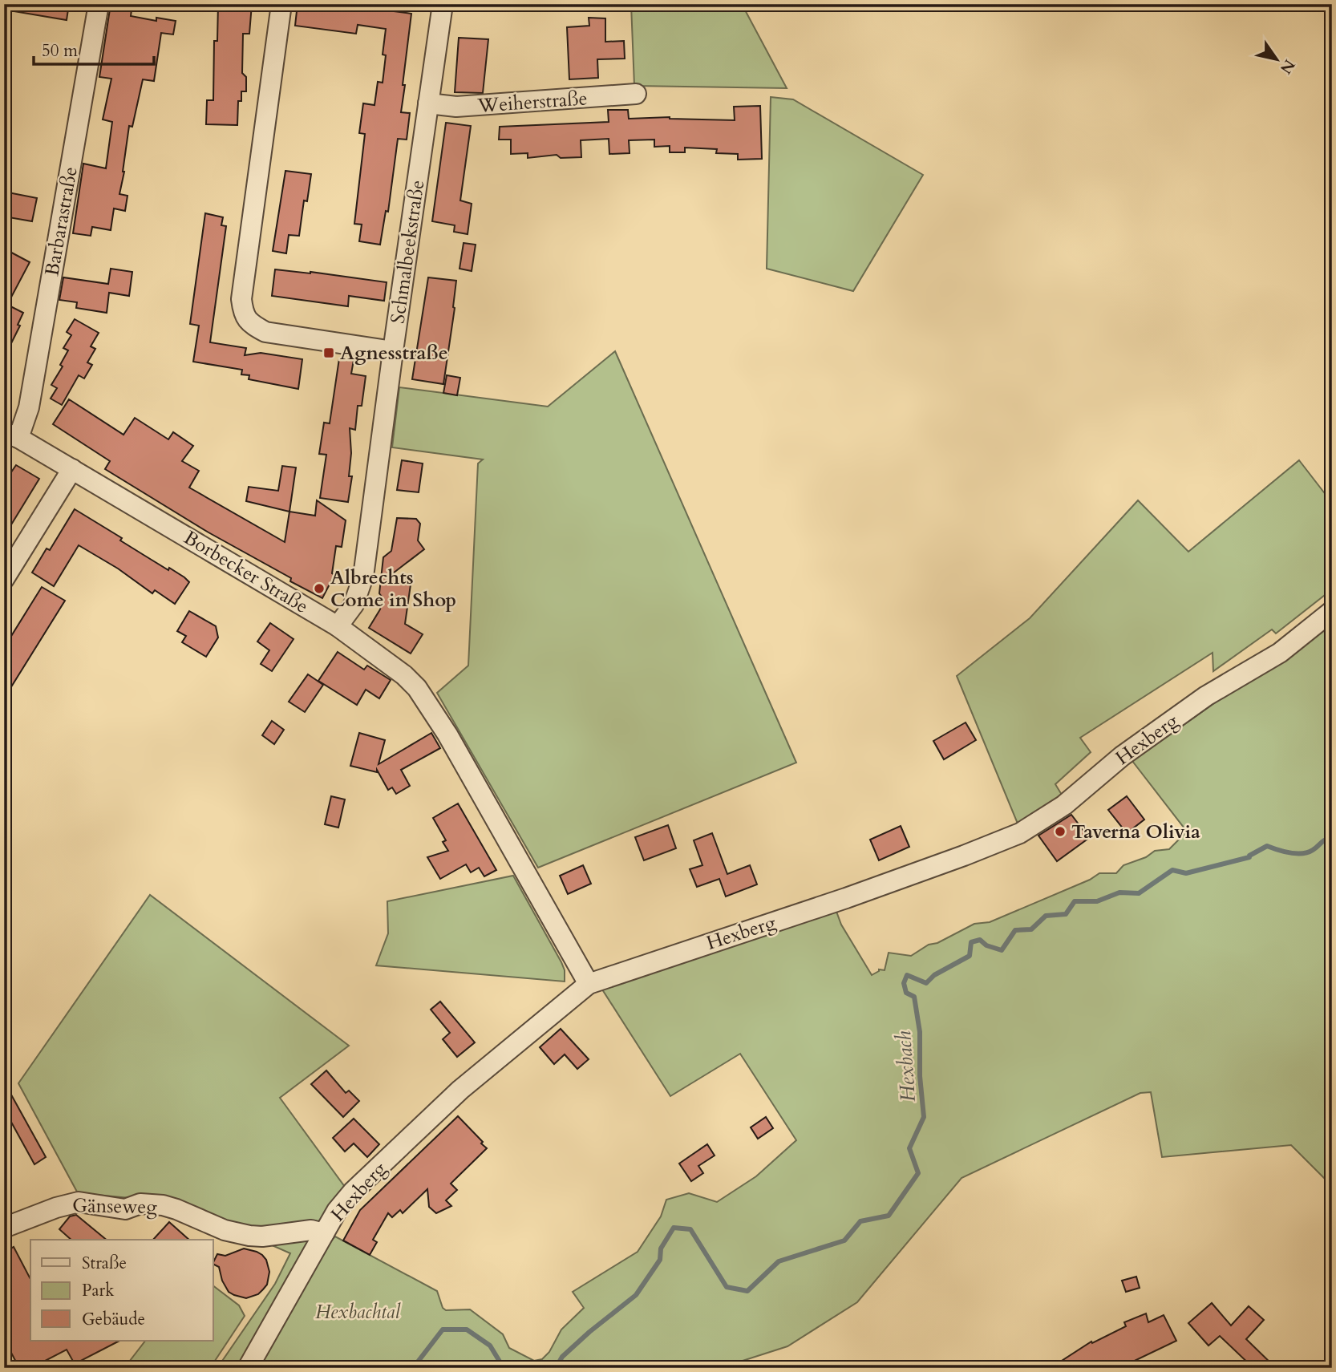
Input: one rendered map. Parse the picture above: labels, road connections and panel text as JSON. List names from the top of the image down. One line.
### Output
{"streets":{"street":["Weiherstraße","Barbarastraße","Schmalbeekstraße","Borbecker Straße","Hexberg","Gänseweg"]},"crossings":[["Weiherstraße","Schmalbeekstraße"],["Barbarastraße","Borbecker Straße"],["Schmalbeekstraße","Borbecker Straße"],["Borbecker Straße","Hexberg"],["Hexberg","Gänseweg"]],"water":["Hexbach"],"parks":["Hexbachtal"],"places":{"transit":["Agnesstraße"],"other":["Albrechts Come in Shop","Taverna Olivia"]},"legend":["Straße","Park","Gebäude"],"scale_bar":"50 m","north":"bottom right"}
